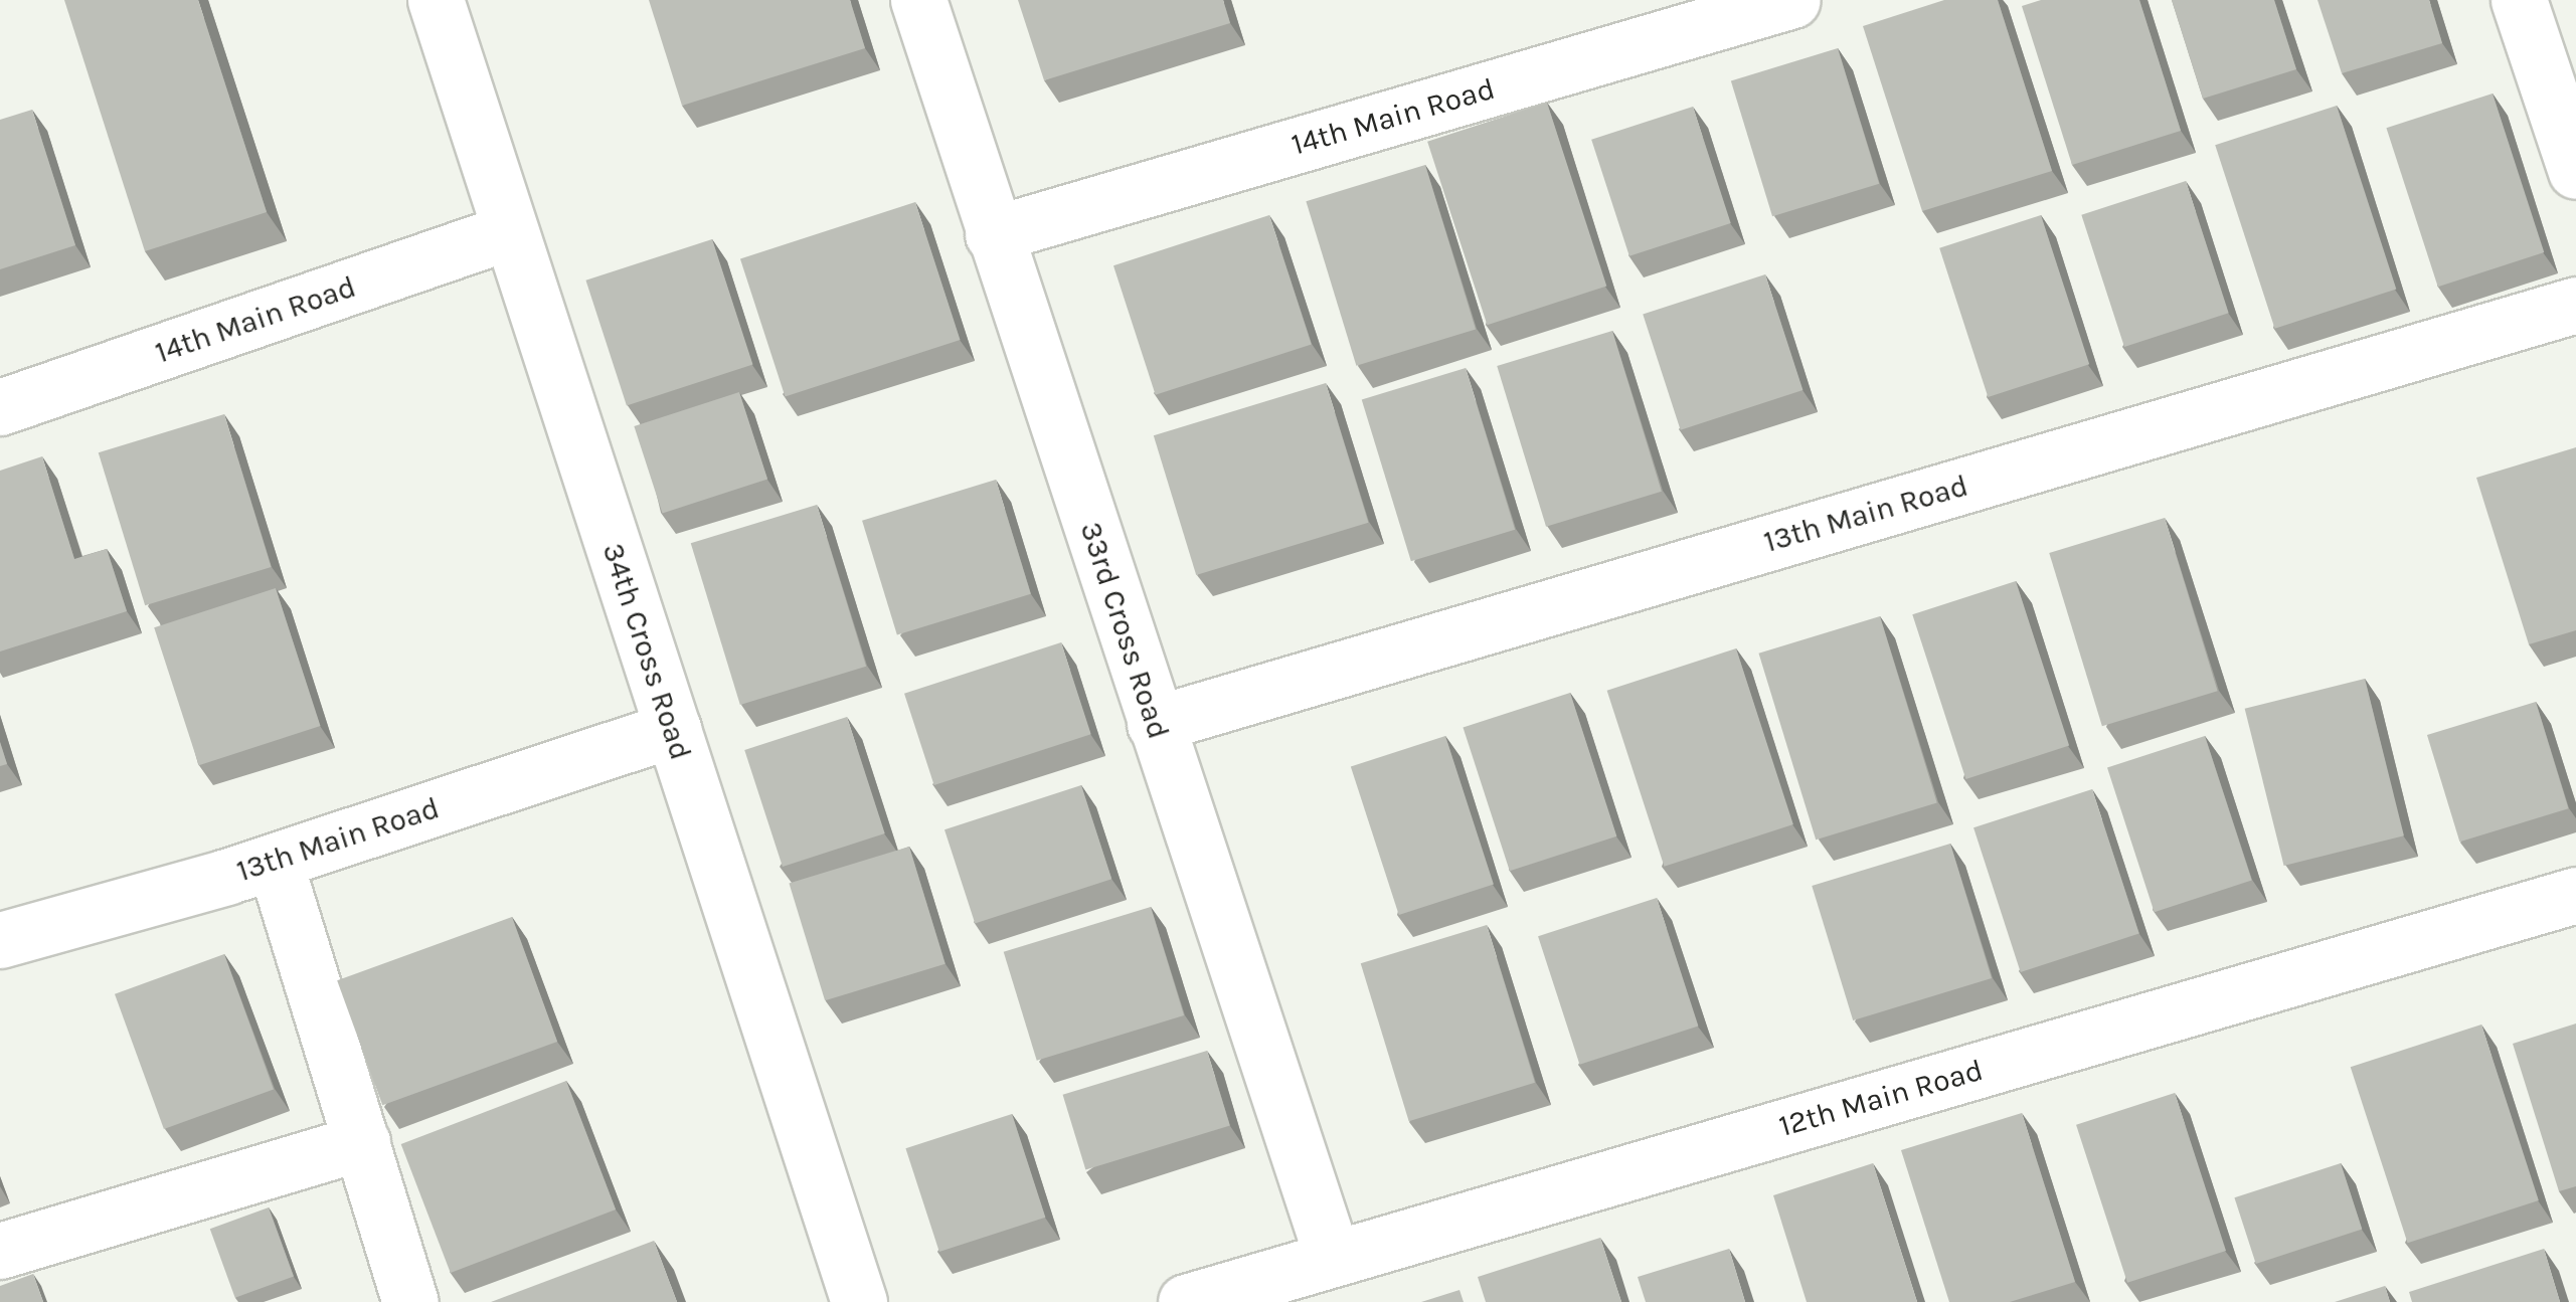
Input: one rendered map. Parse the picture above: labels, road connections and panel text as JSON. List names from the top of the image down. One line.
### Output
{"streets":{"street":["14th Main Road","13th Main Road","33rd Cross Road","34th Cross Road","12th Main Road"]},"crossings":[["14th Main Road","33rd Cross Road"],["14th Main Road","34th Cross Road"],["13th Main Road","33rd Cross Road"],["13th Main Road","34th Cross Road"],["33rd Cross Road","12th Main Road"]]}
